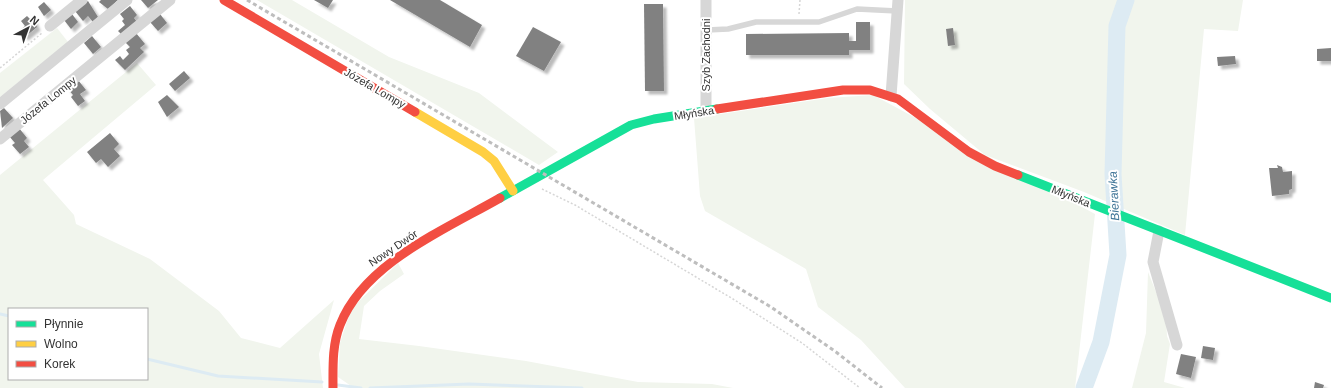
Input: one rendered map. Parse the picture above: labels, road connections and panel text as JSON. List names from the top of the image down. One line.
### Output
{"streets":{"street":["Szyb Zachodni","Józefa Lompy","Młyńska","Nowy Dwór"]},"crossings":[["Szyb Zachodni","Młyńska"],["Józefa Lompy","Młyńska"],["Józefa Lompy","Nowy Dwór"],["Młyńska","Nowy Dwór"]],"water":["Bierawka"],"legend":["Płynnie","Wolno","Korek"],"north":"top right"}
